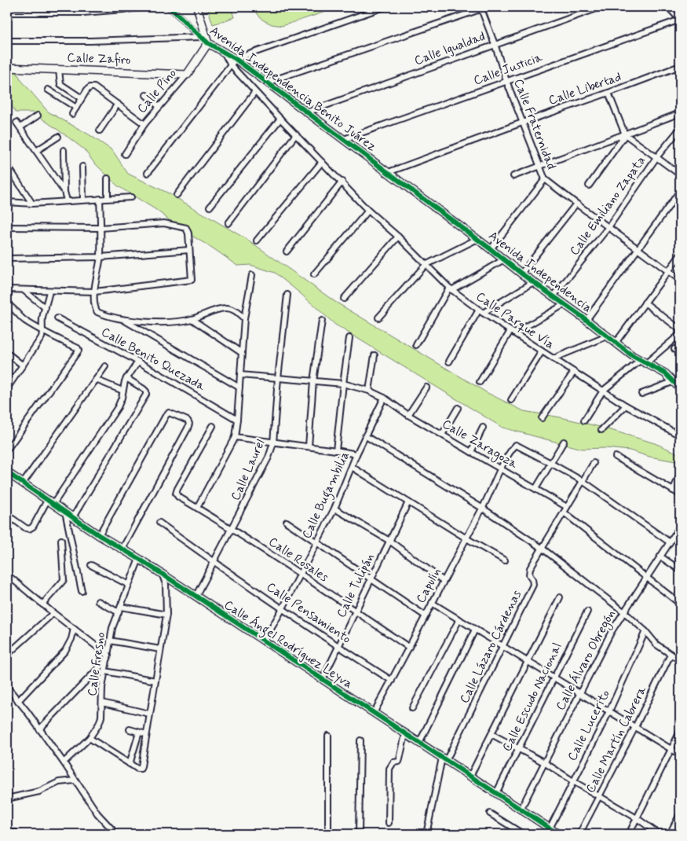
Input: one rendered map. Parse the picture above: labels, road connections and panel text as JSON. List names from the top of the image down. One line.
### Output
{"streets":{"street":["Calle Igualdad","Calle Zafiro","Calle Justicia","Avenida Independencia Benito Juárez","Calle Libertad","Calle Pino","Calle Fraternidad","Calle Emiliano Zapata","Avenida Independencia","Calle Parque Vía","Calle Benito Quezada","Calle Zaragoza","Calle Laurel","Calle Bugambilia","Calle Rosales","Calle Tulipán","Capulín","Calle Pensamiento","Calle Ángel Rodríguez Leyva","Calle Lázaro Cárdenas","Calle Álvaro Obregón","Calle Fresno","Calle Escudo Nacional","Calle Lucerito","Calle Martín Cabrera"]},"crossings":[["Calle Igualdad","Avenida Independencia Benito Juárez"],["Calle Igualdad","Calle Fraternidad"],["Calle Zafiro","Calle Pino"],["Calle Justicia","Avenida Independencia Benito Juárez"],["Calle Justicia","Calle Fraternidad"],["Avenida Independencia Benito Juárez","Calle Libertad"],["Avenida Independencia Benito Juárez","Calle Pino"],["Avenida Independencia Benito Juárez","Avenida Independencia"],["Avenida Independencia Benito Juárez","Calle Parque Vía"],["Calle Libertad","Calle Fraternidad"],["Calle Libertad","Avenida Independencia"],["Calle Fraternidad","Calle Emiliano Zapata"],["Calle Emiliano Zapata","Avenida Independencia"],["Calle Zaragoza","Calle Laurel"],["Calle Zaragoza","Calle Bugambilia"],["Calle Zaragoza","Capulín"],["Calle Zaragoza","Calle Lázaro Cárdenas"],["Calle Laurel","Calle Rosales"],["Calle Laurel","Calle Pensamiento"],["Calle Laurel","Calle Ángel Rodríguez Leyva"],["Calle Bugambilia","Calle Rosales"],["Calle Bugambilia","Calle Pensamiento"],["Calle Bugambilia","Calle Ángel Rodríguez Leyva"],["Calle Rosales","Calle Tulipán"],["Calle Rosales","Capulín"],["Calle Tulipán","Calle Pensamiento"],["Calle Tulipán","Calle Ángel Rodríguez Leyva"],["Capulín","Calle Pensamiento"],["Capulín","Calle Ángel Rodríguez Leyva"],["Calle Ángel Rodríguez Leyva","Calle Lázaro Cárdenas"],["Calle Ángel Rodríguez Leyva","Calle Álvaro Obregón"],["Calle Ángel Rodríguez Leyva","Calle Fresno"],["Calle Ángel Rodríguez Leyva","Calle Escudo Nacional"],["Calle Ángel Rodríguez Leyva","Calle Lucerito"]]}
